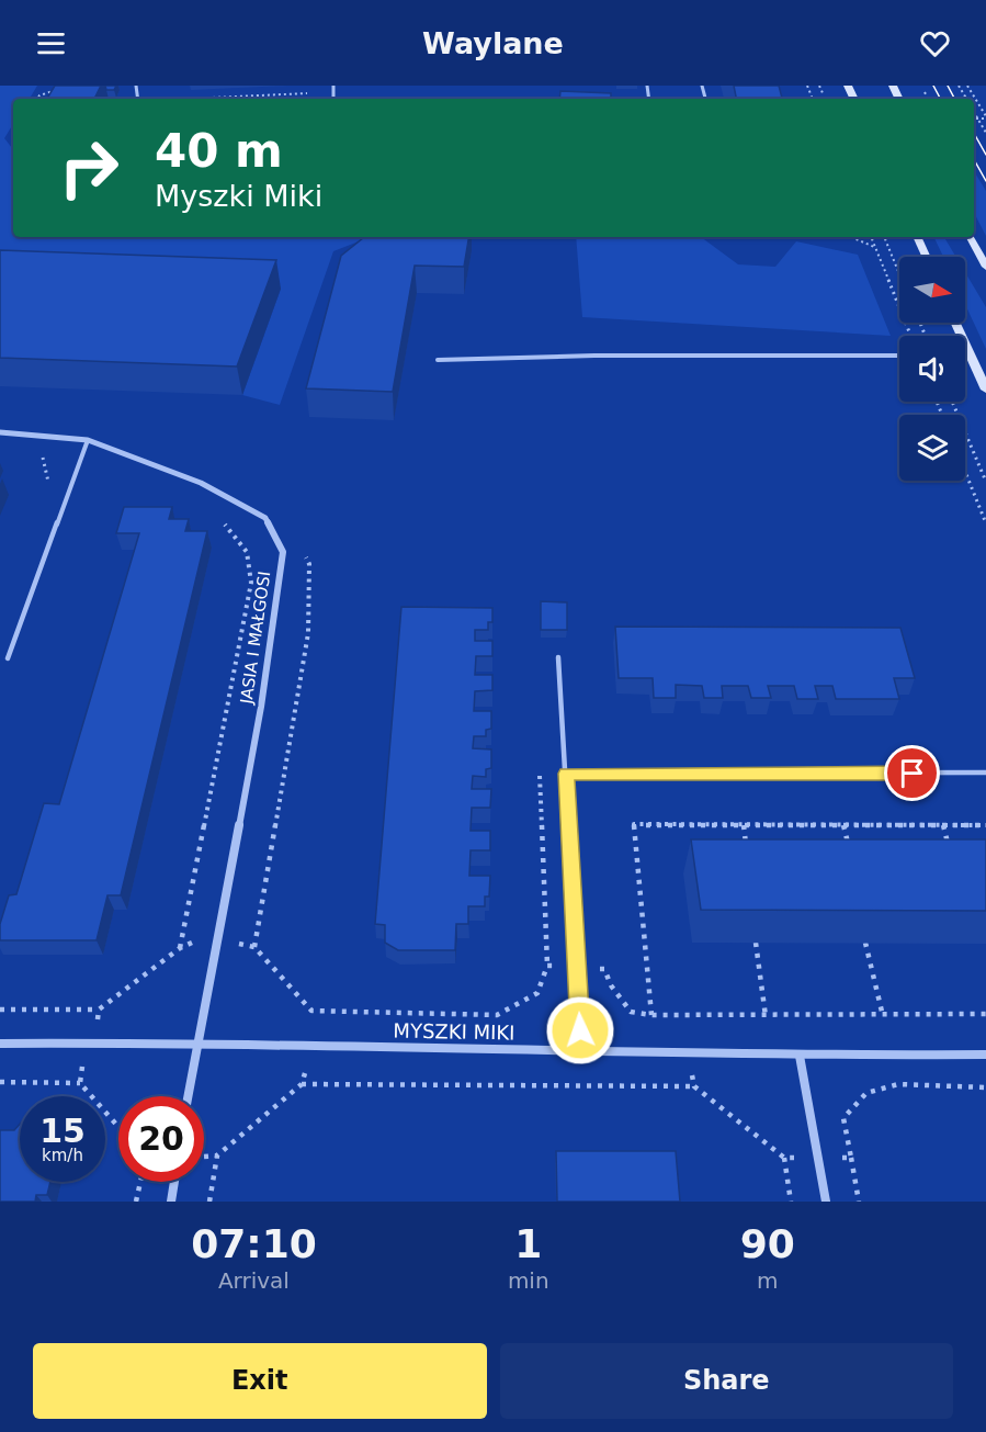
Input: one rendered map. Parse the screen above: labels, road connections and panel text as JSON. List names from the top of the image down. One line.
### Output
{"streets":{"street":["JASIA I MAŁGOSI","MYSZKI MIKI"]},"crossings":[["JASIA I MAŁGOSI","MYSZKI MIKI"]],"north":"right","page":{"header":"Waylane","turn":["40 m","Myszki Miki"],"speed":"15 km/h","limit":"20","eta":["07:10","Arrival","1","min","90","m"],"buttons":["Exit","Share"]}}
